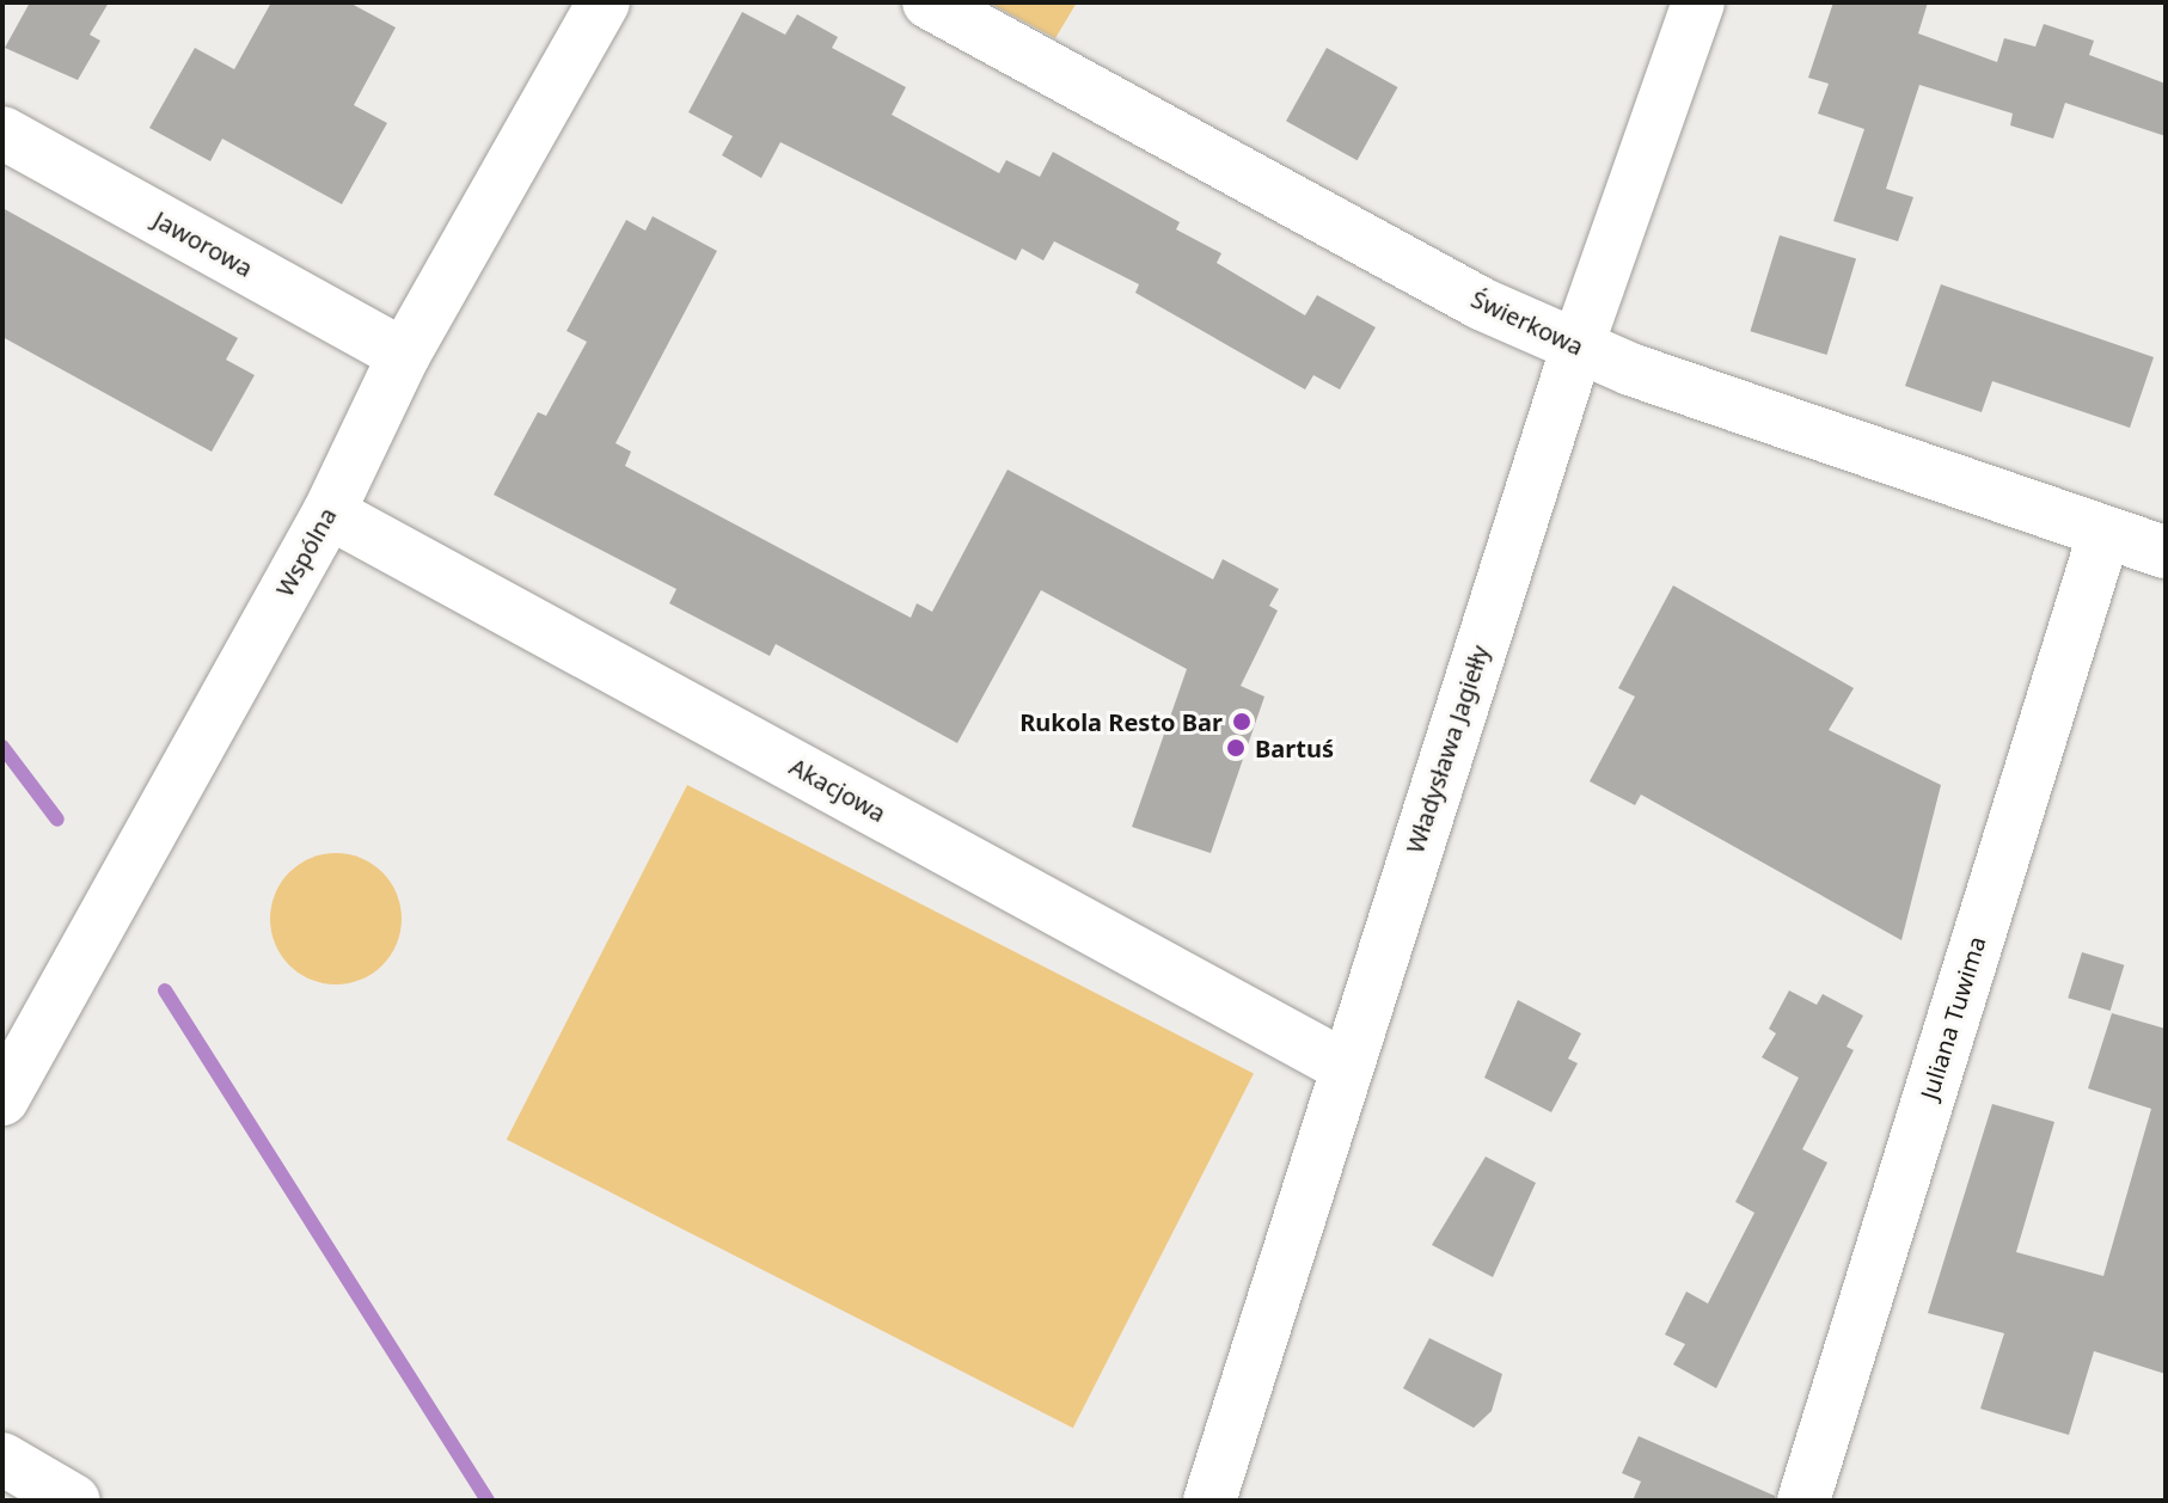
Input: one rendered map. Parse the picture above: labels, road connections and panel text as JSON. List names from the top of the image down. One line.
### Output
{"streets":{"street":["Jaworowa","Świerkowa","Wspólna","Władysława Jagiełły","Akacjowa","Juliana Tuwima"]},"crossings":[["Jaworowa","Wspólna"],["Świerkowa","Władysława Jagiełły"],["Świerkowa","Juliana Tuwima"],["Wspólna","Akacjowa"],["Władysława Jagiełły","Akacjowa"]],"places":["Rukola Resto Bar","Bartuś"]}
